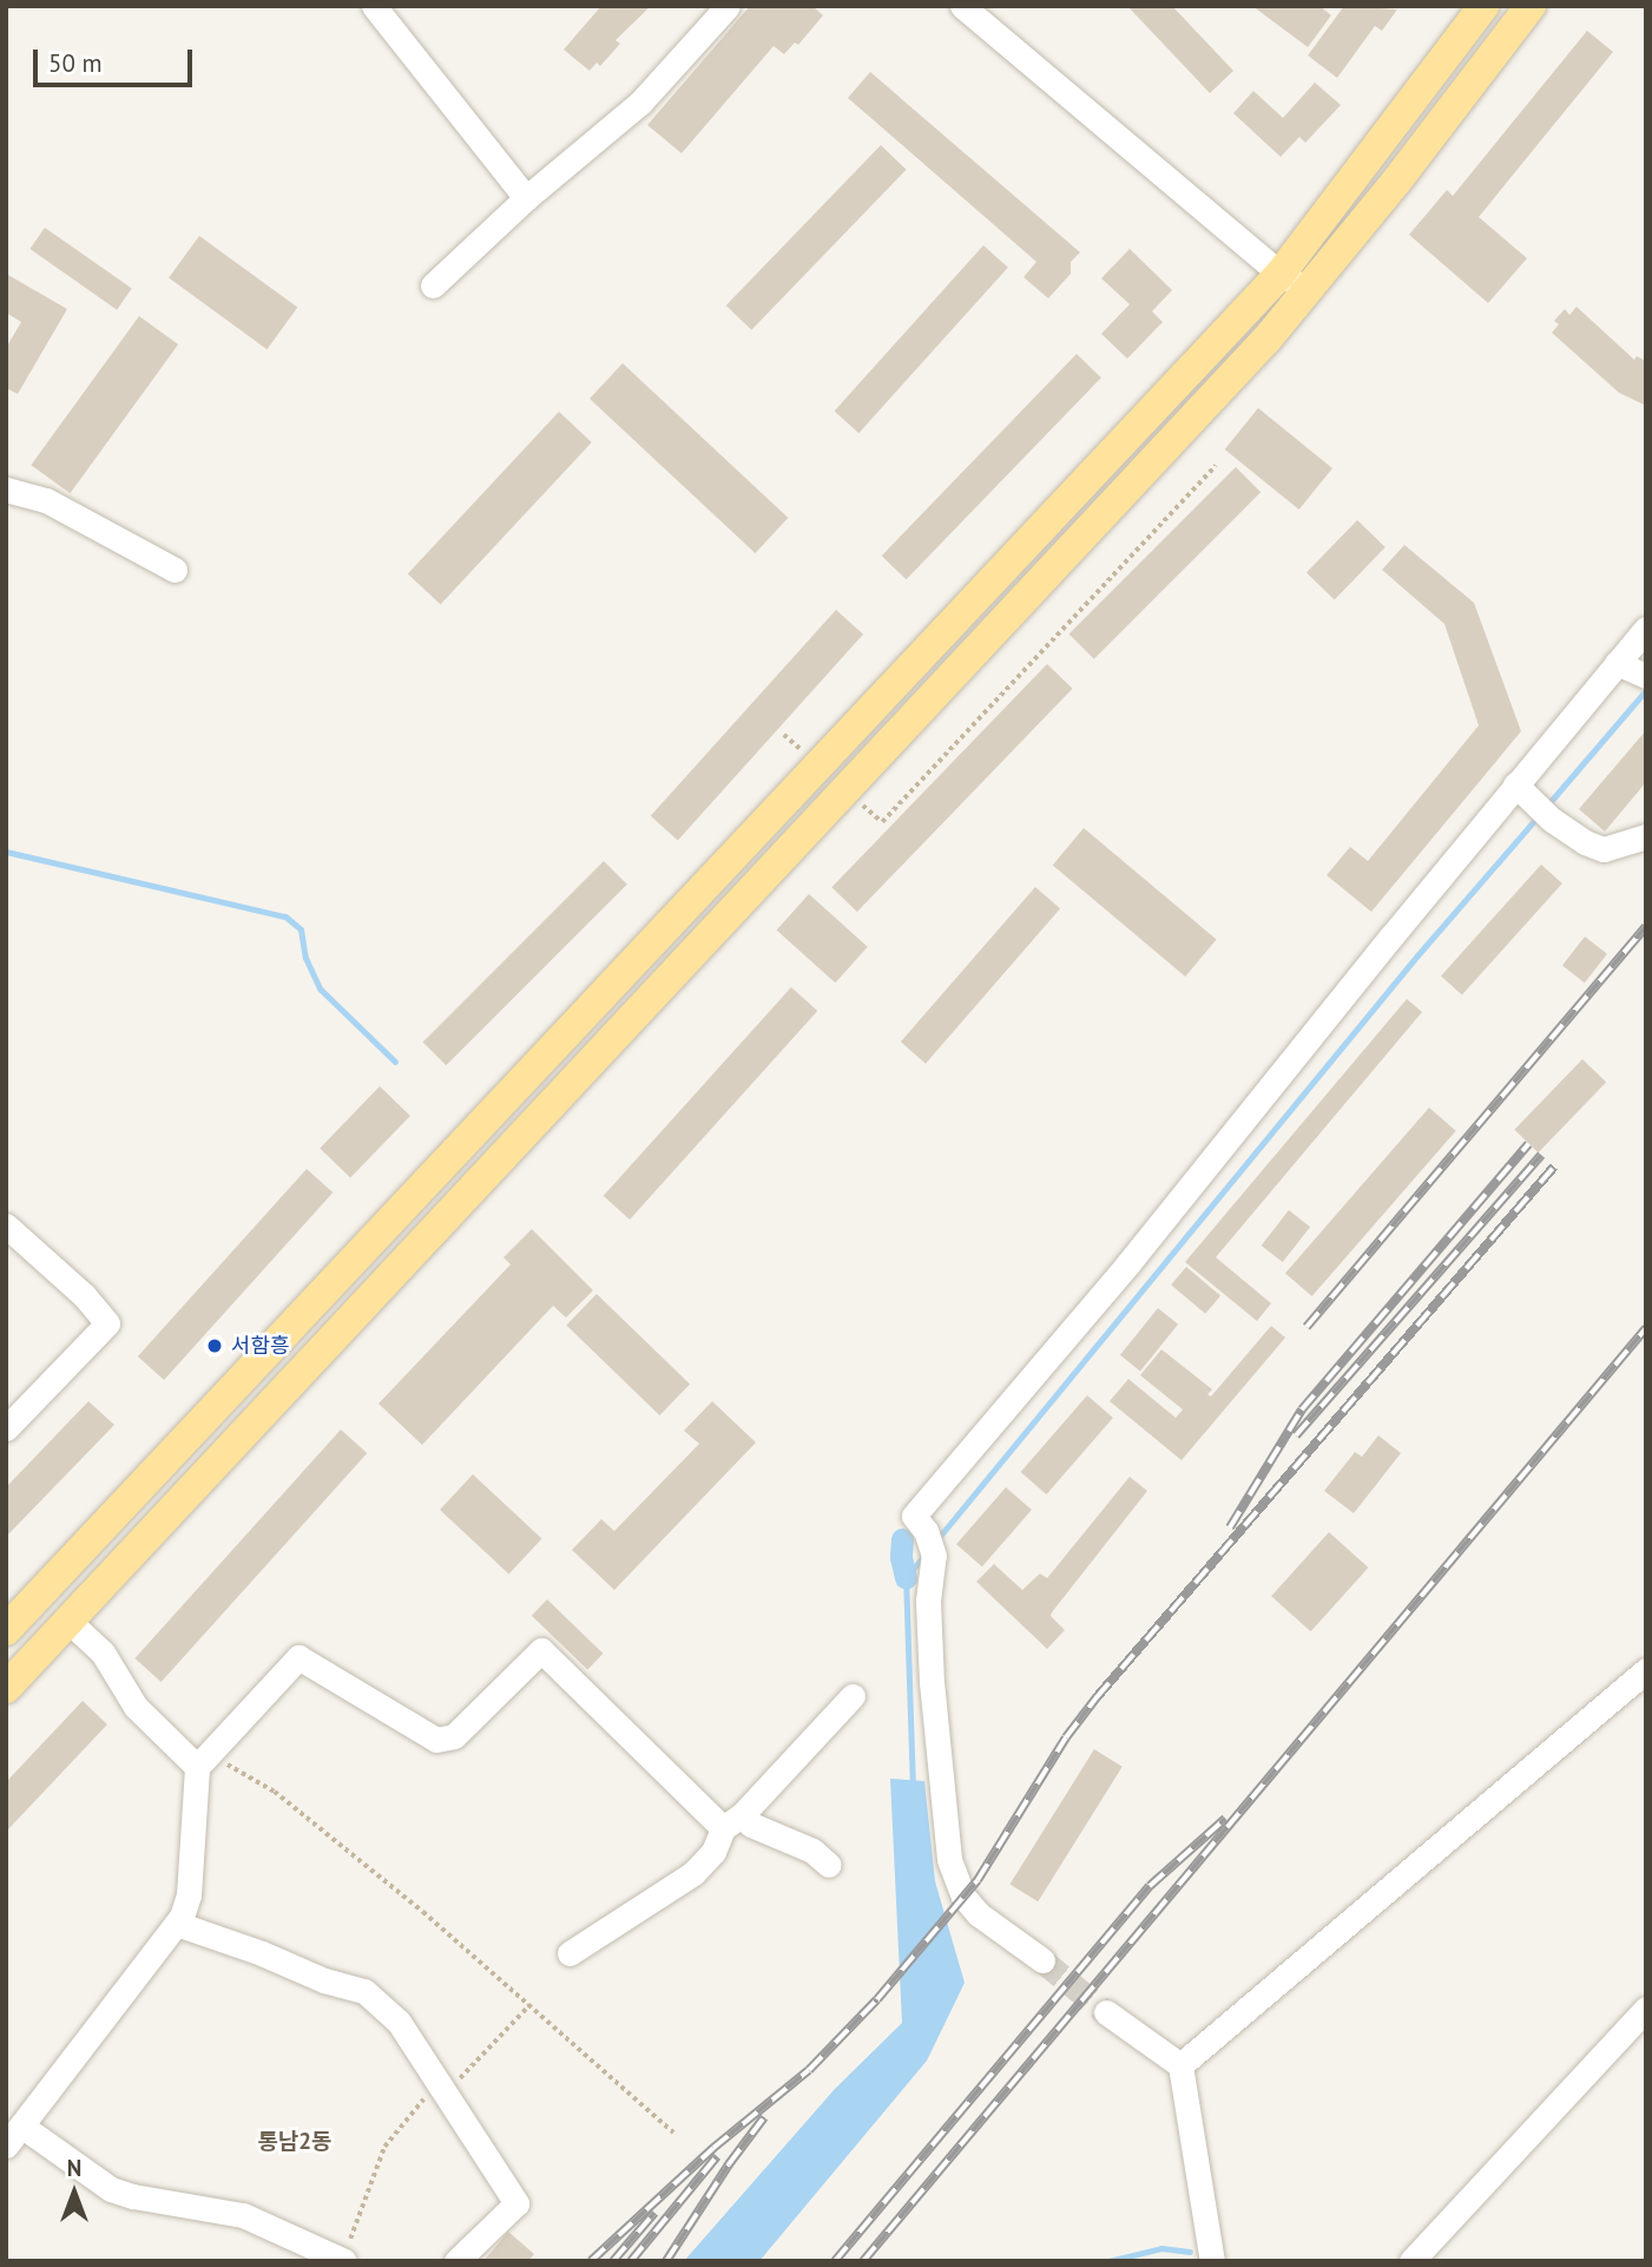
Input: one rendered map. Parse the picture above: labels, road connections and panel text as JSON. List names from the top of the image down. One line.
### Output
{"districts":["통남2동"],"places":["서함흥"],"scale_bar":"50 m","north":"top"}
